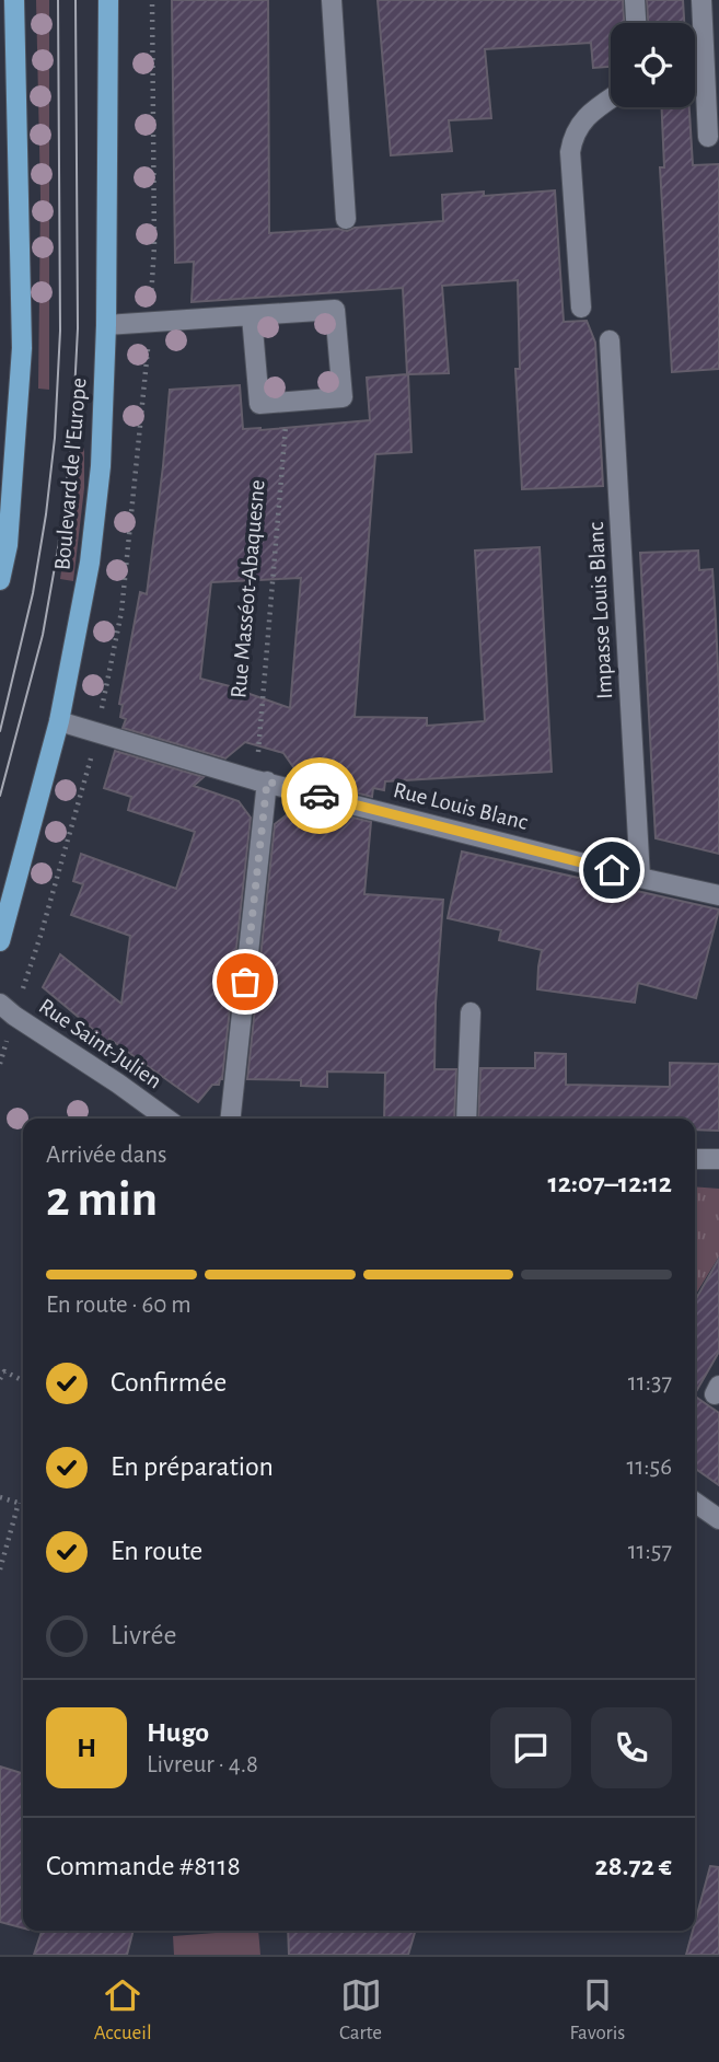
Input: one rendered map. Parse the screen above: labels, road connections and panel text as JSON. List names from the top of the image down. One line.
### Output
{"streets":{"main road":["Boulevard de l'Europe"],"street":["Impasse Louis Blanc","Rue Louis Blanc","Rue Saint-Julien"],"path":["Rue Masséot-Abaquesne"]},"crossings":[["Boulevard de l'Europe","Rue Louis Blanc"],["Rue Masséot-Abaquesne","Rue Louis Blanc"],["Impasse Louis Blanc","Rue Louis Blanc"]],"page":{"heading":["2 min","Arrivée dans","12:07–12:12"],"panel":["Hugo","Livreur · 4.8","Commande #8118","28.72 €"],"bar":"En route · 60 m","list":[["Confirmée","11:37"],["En préparation","11:56"],["En route","11:57"],"Livrée"],"round":"H","tabs":["Accueil","Carte","Favoris"]}}
